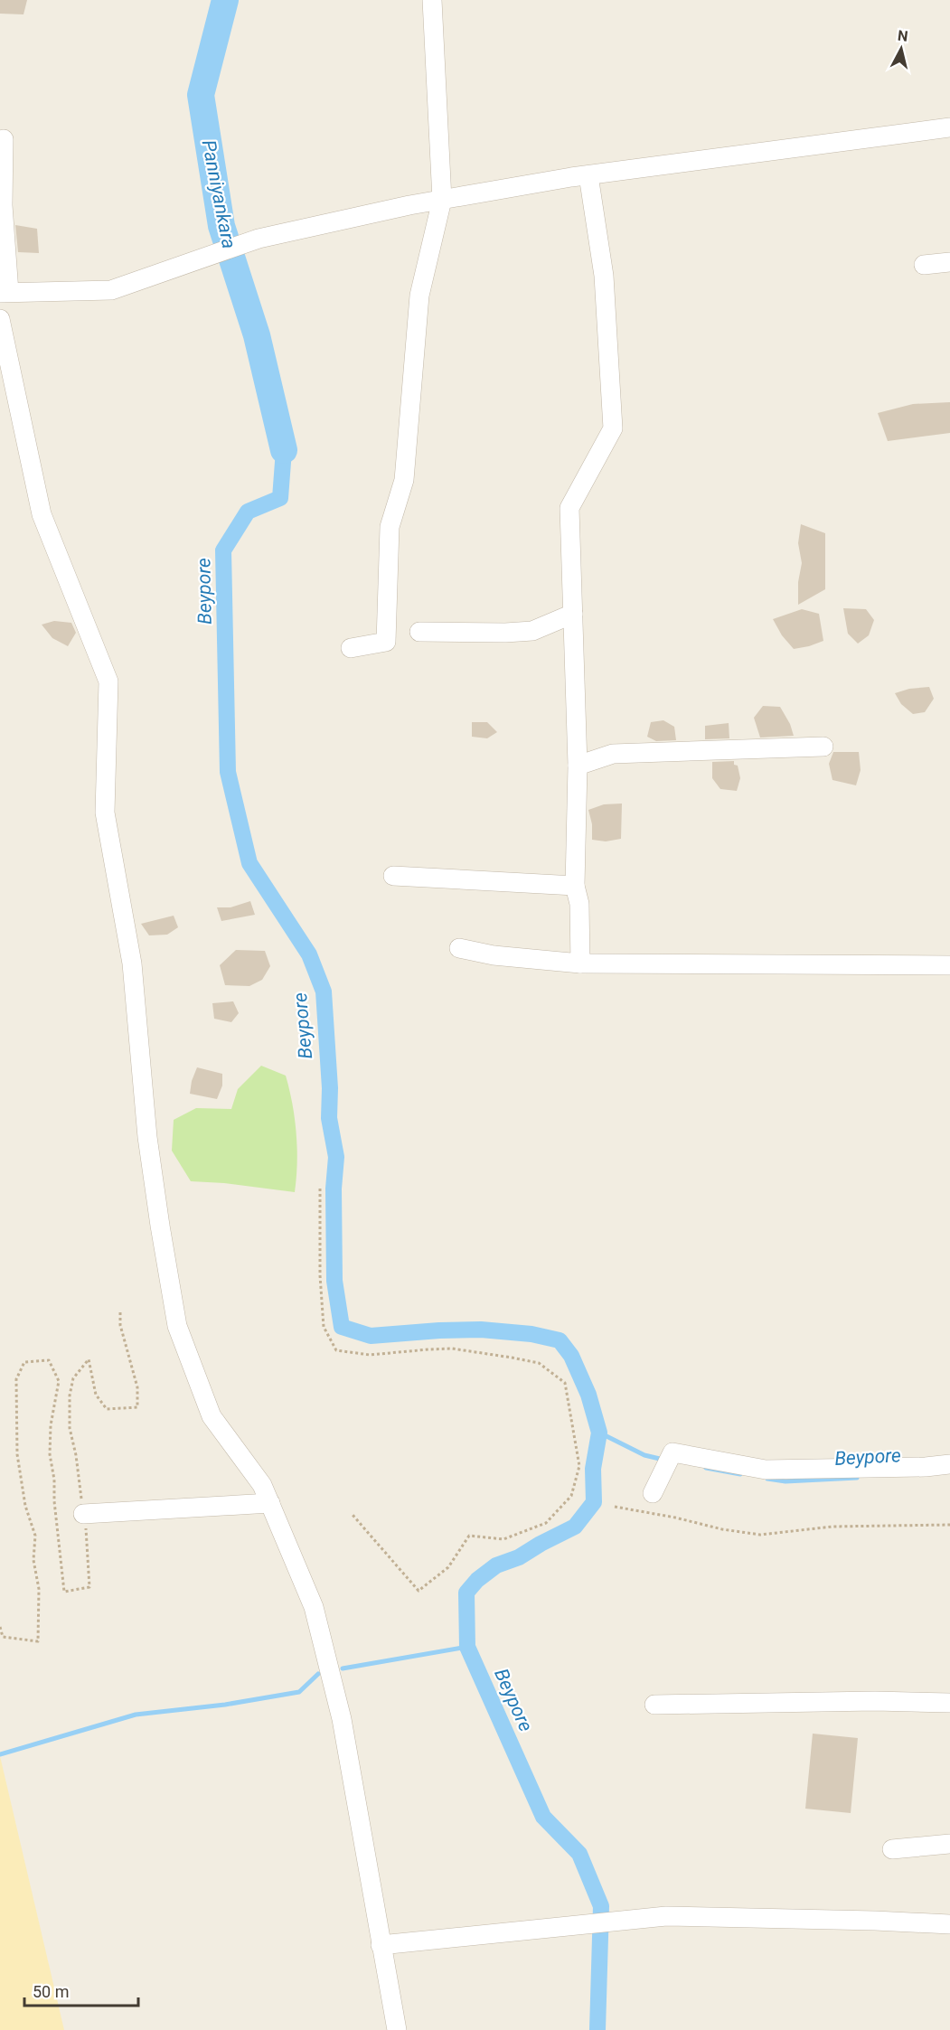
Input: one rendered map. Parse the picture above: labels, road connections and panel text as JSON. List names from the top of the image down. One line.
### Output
{"water":["Panniyankara","Beypore"],"scale_bar":"50 m","north":"top"}
